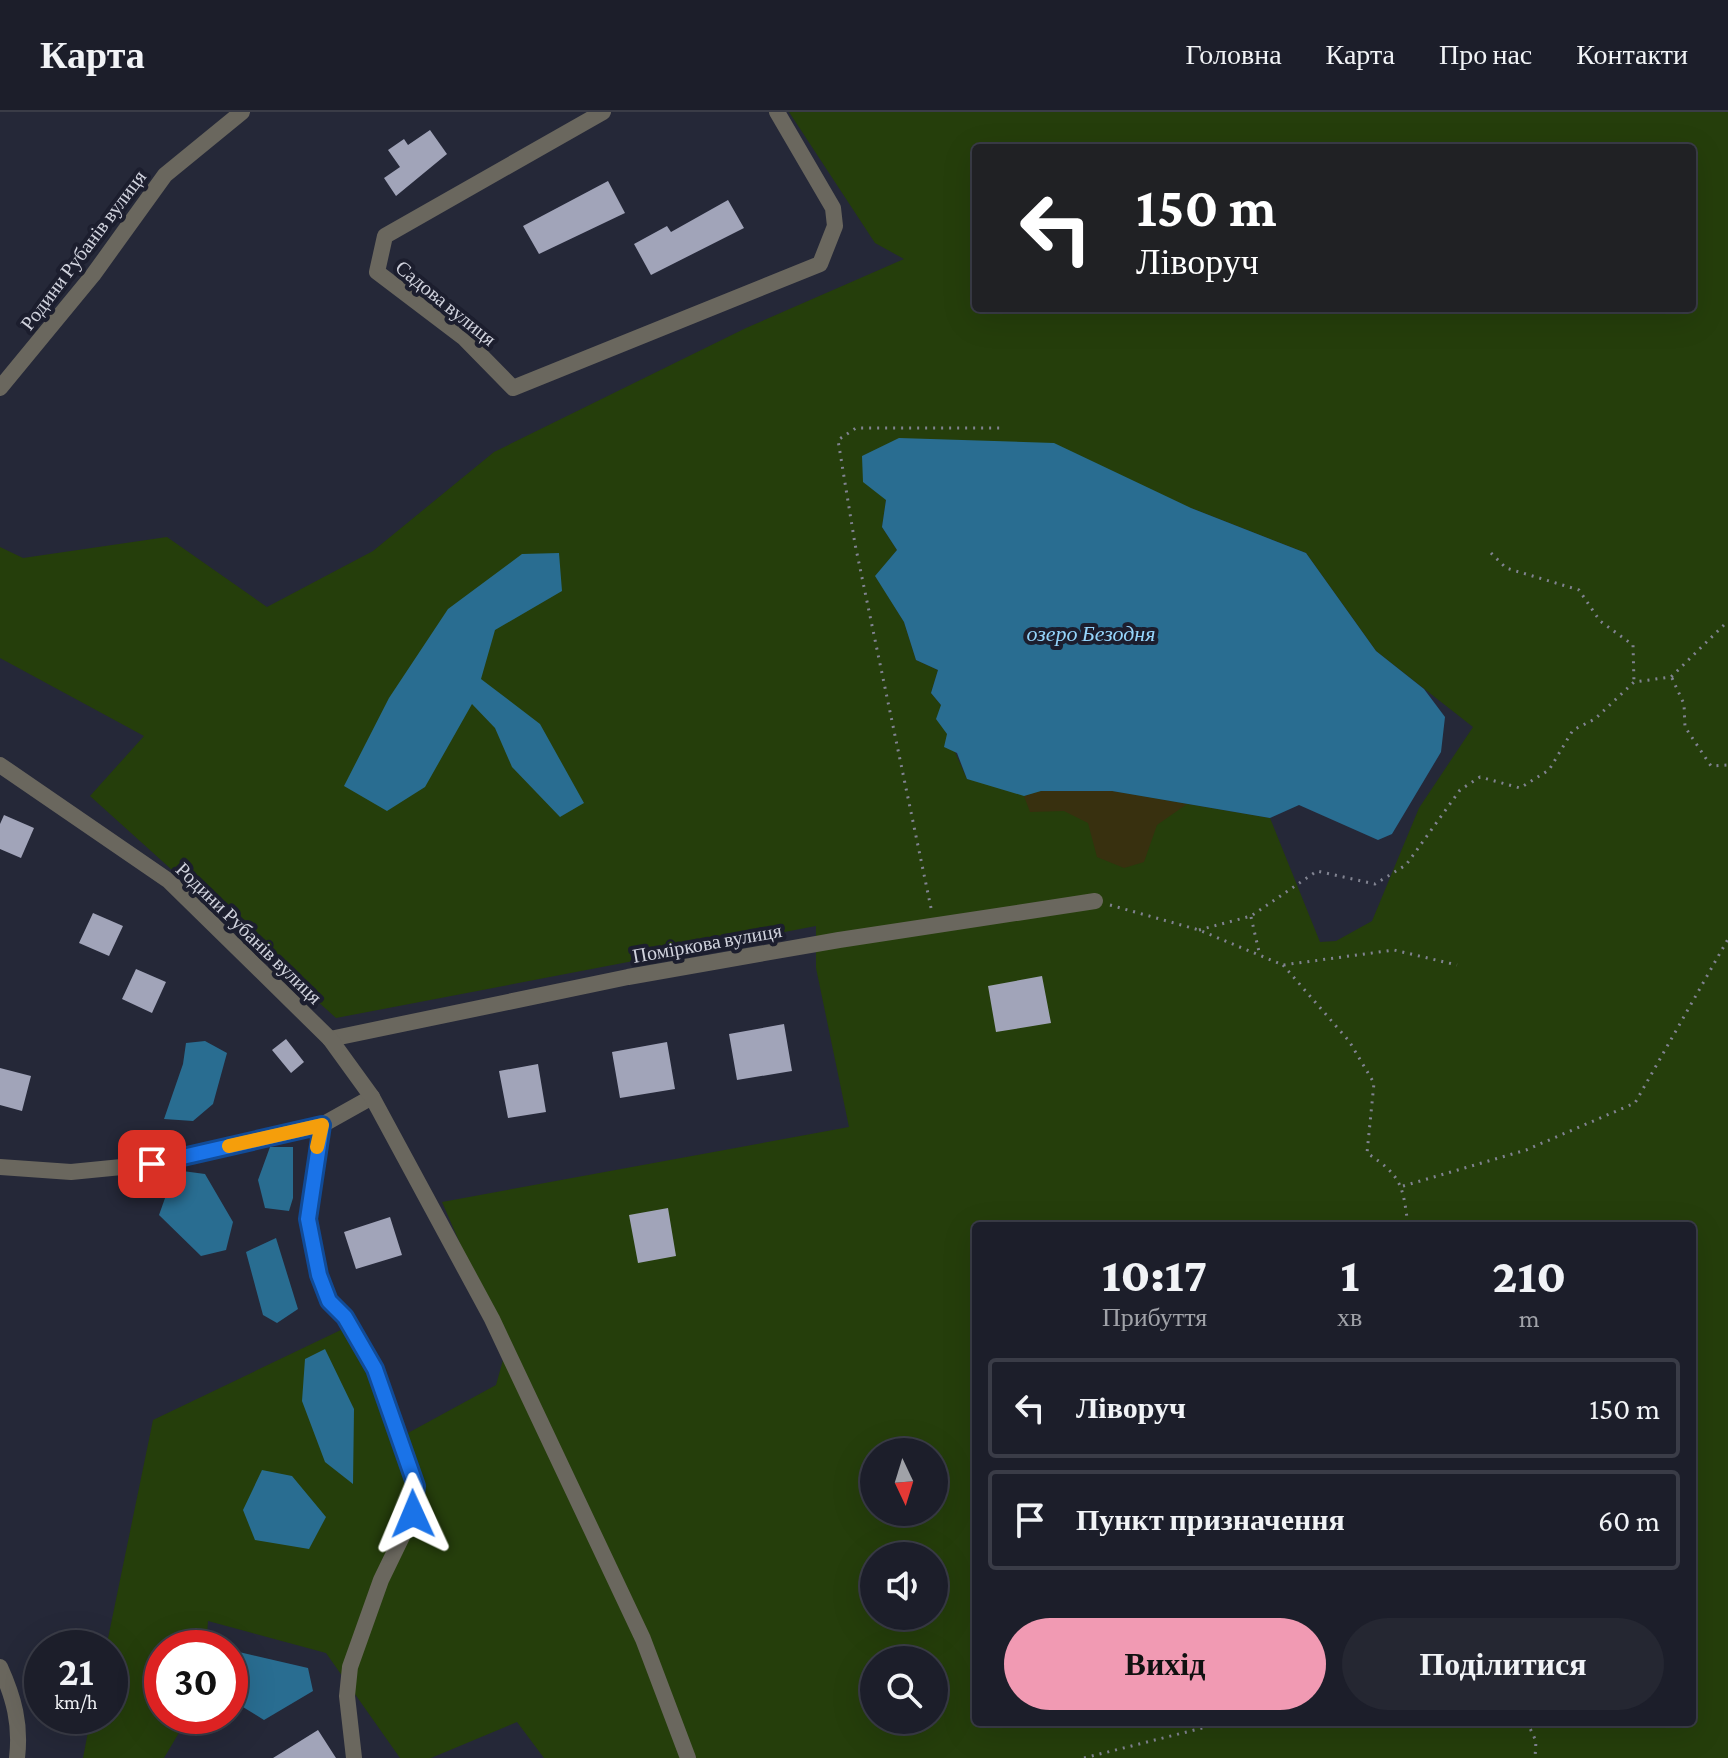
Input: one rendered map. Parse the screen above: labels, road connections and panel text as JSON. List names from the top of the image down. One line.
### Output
{"streets":{"street":["Родини Рубанів вулиця","Садова вулиця","Поміркова вулиця"]},"crossings":[["Родини Рубанів вулиця","Поміркова вулиця"]],"water":["озеро Безодня"],"north":"bottom","page":{"header":"Карта","nav":["Головна","Карта","Про нас","Контакти"],"turn":["150 m","Ліворуч"],"eta":["10:17","Прибуття","1","хв","210","m"],"list":[{"name":"Ліворуч","value":"150 m"},{"name":"Пункт призначення","value":"60 m"}],"buttons":["Вихід","Поділитися"],"speed":"21 km/h","limit":"30"}}
